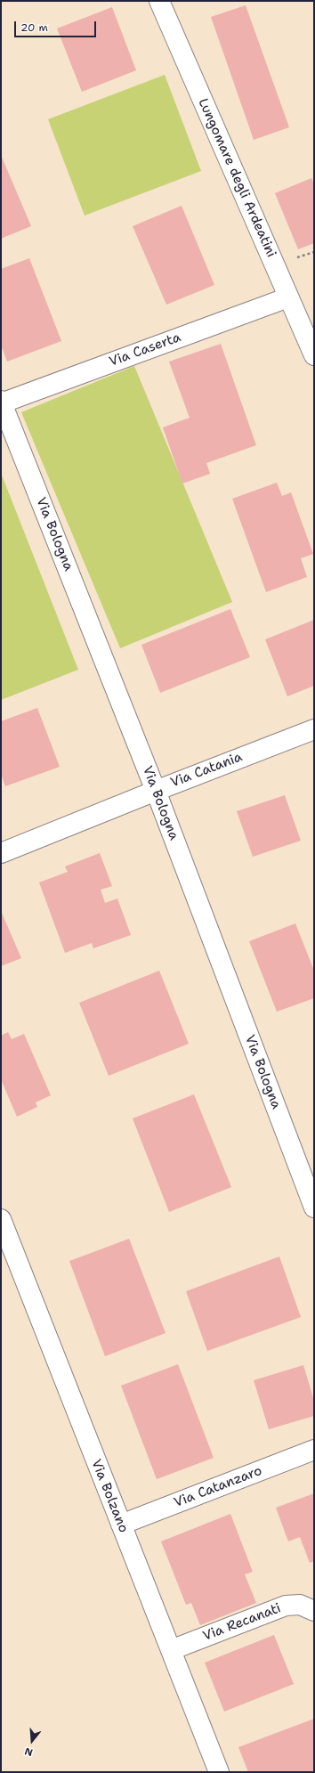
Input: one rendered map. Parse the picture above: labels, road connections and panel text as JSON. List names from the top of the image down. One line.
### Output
{"streets":{"street":["Lungomare degli Ardeatini","Via Caserta","Via Bologna","Via Catania","Via Catanzaro","Via Bolzano","Via Recanati"]},"crossings":[["Lungomare degli Ardeatini","Via Caserta"],["Via Caserta","Via Bologna"],["Via Bologna","Via Catania"],["Via Catanzaro","Via Bolzano"],["Via Bolzano","Via Recanati"]],"scale_bar":"20 m","north":"bottom"}
